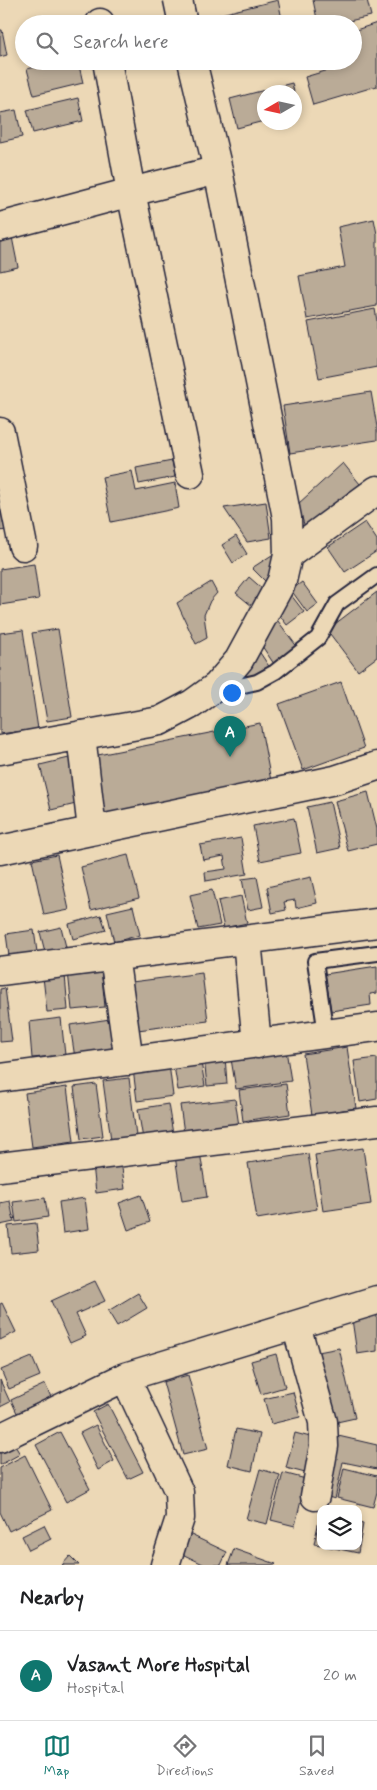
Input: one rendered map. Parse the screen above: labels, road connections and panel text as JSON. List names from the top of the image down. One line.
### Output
{"north":"left","page":{"search":"Search here","pins":"A","heading":"Nearby","list":[{"mark":"A","name":"Vasant More Hospital","note":"Hospital","value":"20 m"}],"nav":["Map","Directions","Saved"]}}
